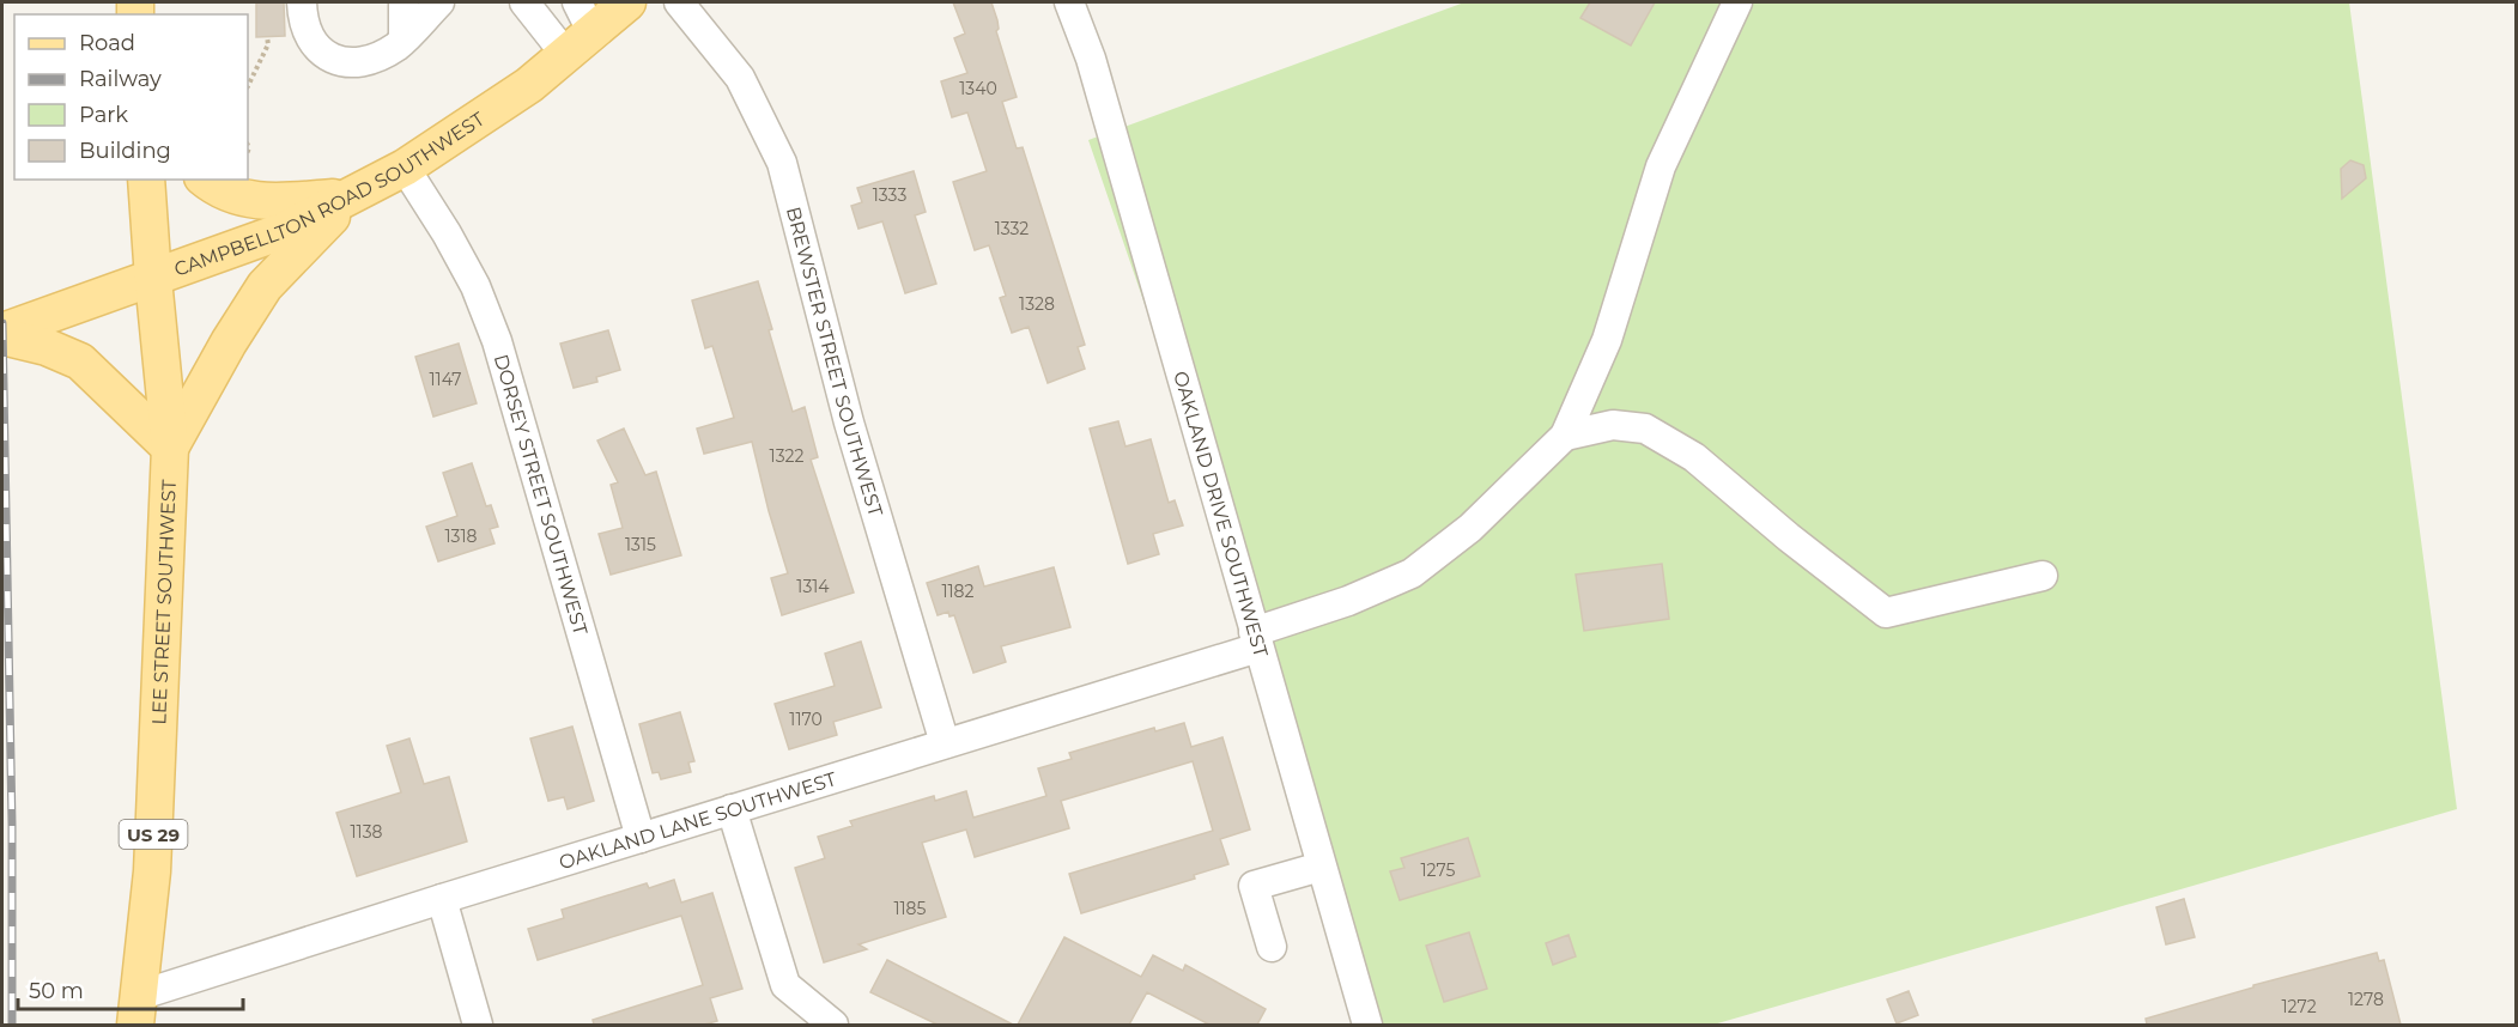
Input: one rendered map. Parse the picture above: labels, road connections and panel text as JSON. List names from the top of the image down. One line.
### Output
{"streets":{"main road":["CAMPBELLTON ROAD SOUTHWEST","LEE STREET SOUTHWEST","US 29"],"street":["BREWSTER STREET SOUTHWEST","DORSEY STREET SOUTHWEST","OAKLAND DRIVE SOUTHWEST","OAKLAND LANE SOUTHWEST"]},"crossings":[["CAMPBELLTON ROAD SOUTHWEST","DORSEY STREET SOUTHWEST"],["CAMPBELLTON ROAD SOUTHWEST","LEE STREET SOUTHWEST"],["BREWSTER STREET SOUTHWEST","OAKLAND LANE SOUTHWEST"],["DORSEY STREET SOUTHWEST","OAKLAND LANE SOUTHWEST"],["OAKLAND DRIVE SOUTHWEST","OAKLAND LANE SOUTHWEST"],["LEE STREET SOUTHWEST","OAKLAND LANE SOUTHWEST"]],"house_numbers":["1340","1333","1332","1328","1147","1322","1318","1315","1314","1182","1170","1138","1275","1185","1278","1272"],"legend":["Road","Railway","Park","Building"],"scale_bar":"50 m"}
